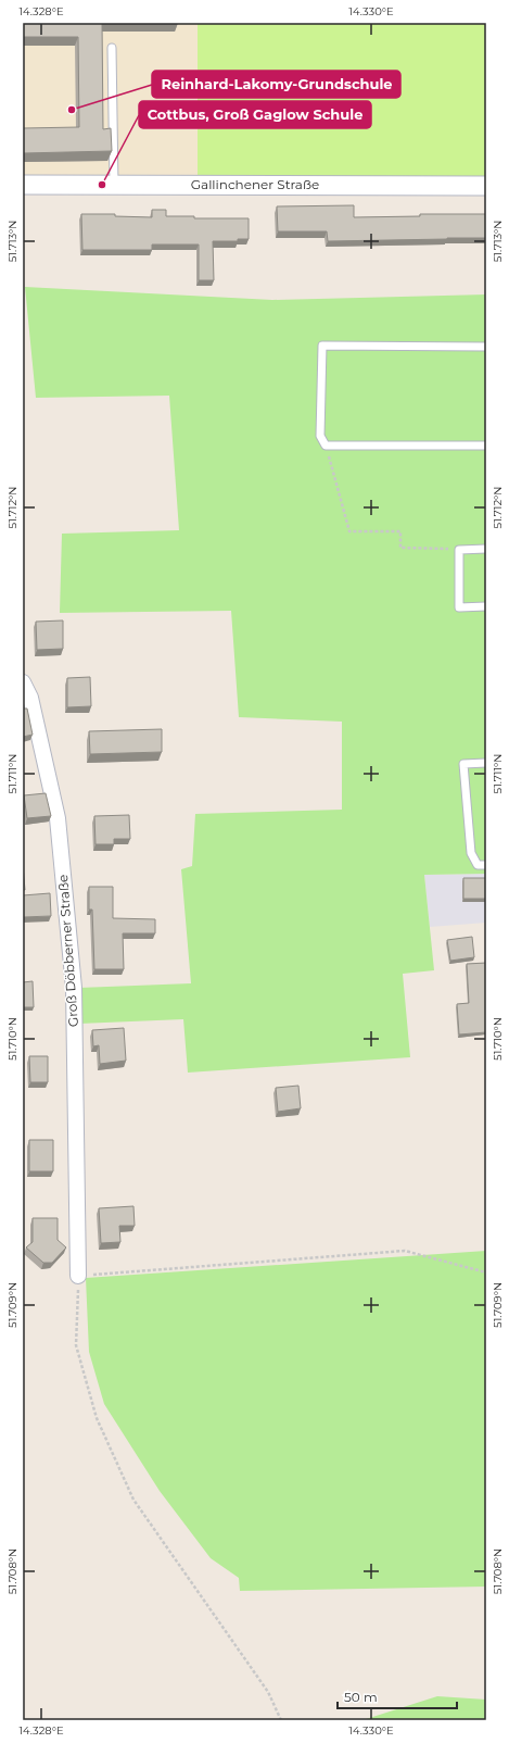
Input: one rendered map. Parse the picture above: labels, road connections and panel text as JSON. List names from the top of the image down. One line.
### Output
{"streets":{"street":["Gallinchener Straße","Groß Döbberner Straße"]},"places":["Reinhard-Lakomy-Grundschule","Cottbus, Groß Gaglow Schule"],"scale_bar":"50 m","coordinates":["14.328°E","14.330°E","51.713°N","51.712°N","51.711°N","51.710°N","51.709°N","51.708°N"]}
